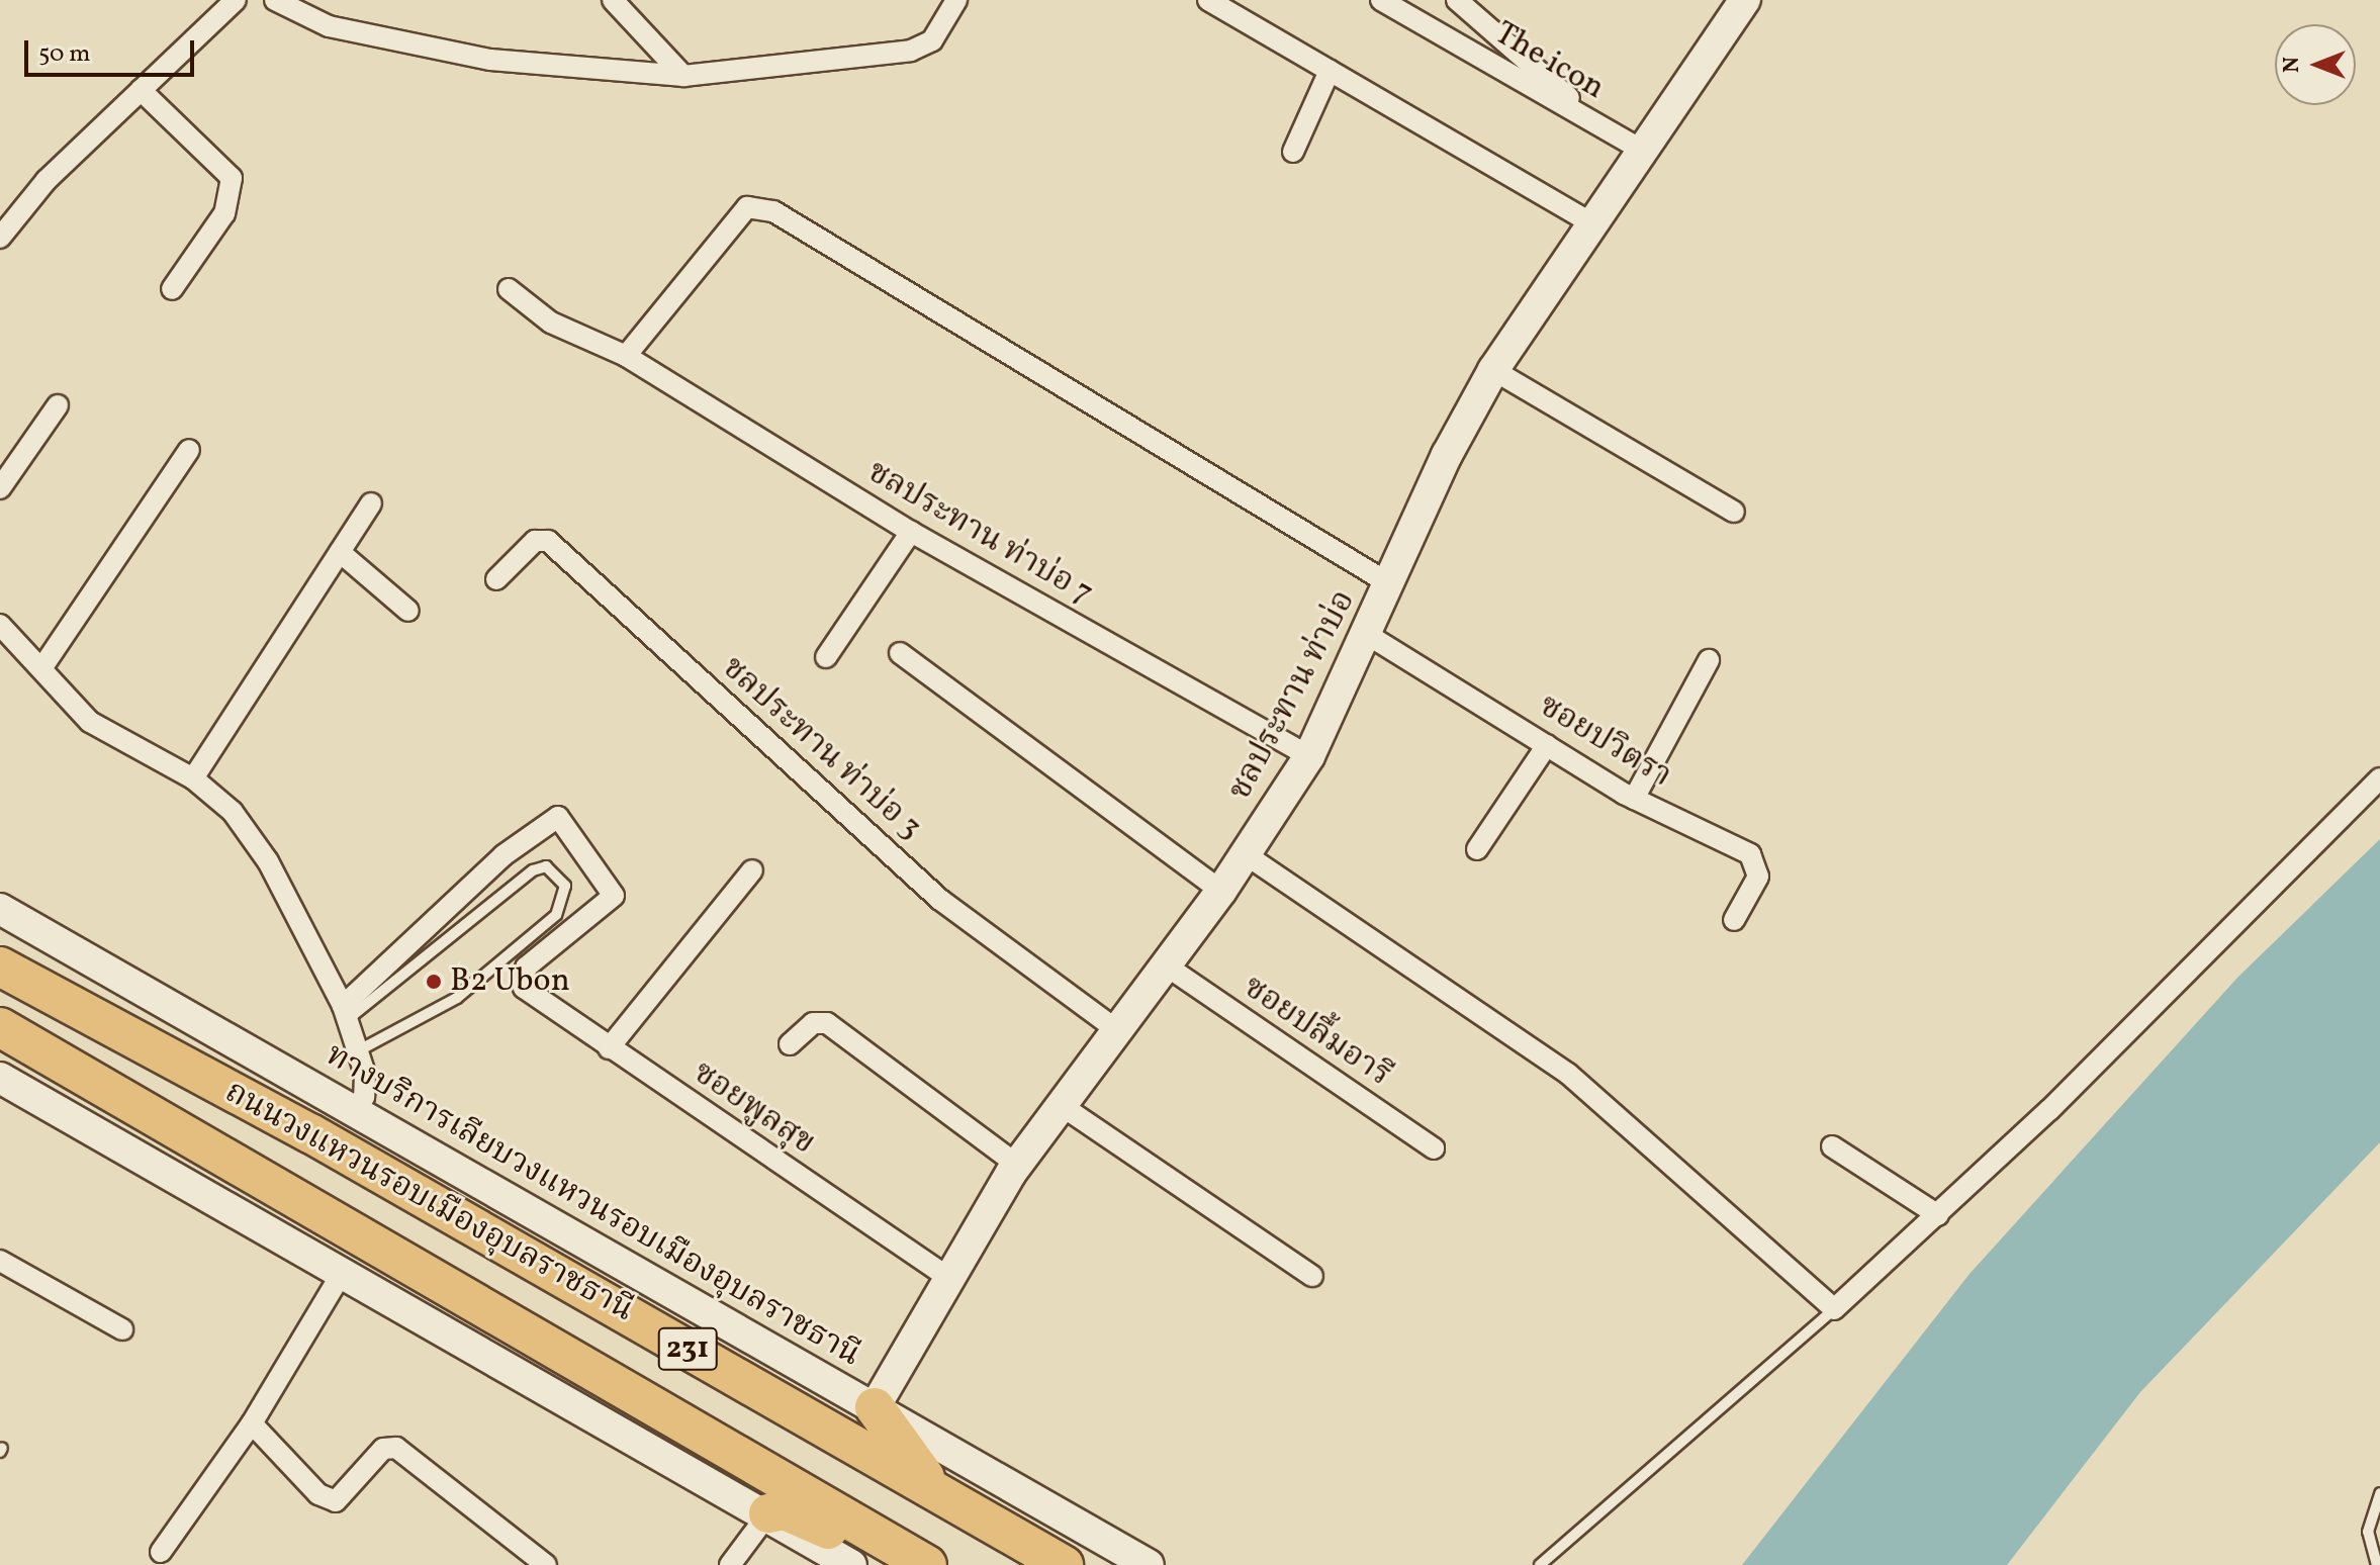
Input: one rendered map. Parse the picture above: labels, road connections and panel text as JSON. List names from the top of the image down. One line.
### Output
{"streets":{"highway":["ถนนวงแหวนรอบเมืองอุบลราชธานี","231"],"main road":["ชลประทาน ท่าบ่อ","ทางบริการเลียบวงแหวนรอบเมืองอุบลราชธานี"],"street":["The icon","ชลประทาน ท่าบ่อ 7","ซอยปวิตรา","ชลประทาน ท่าบ่อ 3","ซอยปลื้มอารี","ซอยพูลสุข"]},"crossings":[["The icon","ชลประทาน ท่าบ่อ"],["ชลประทาน ท่าบ่อ 7","ชลประทาน ท่าบ่อ"],["ชลประทาน ท่าบ่อ","ซอยปวิตรา"],["ชลประทาน ท่าบ่อ","ชลประทาน ท่าบ่อ 3"],["ชลประทาน ท่าบ่อ","ซอยปลื้มอารี"],["ชลประทาน ท่าบ่อ","ซอยพูลสุข"],["ชลประทาน ท่าบ่อ","ทางบริการเลียบวงแหวนรอบเมืองอุบลราชธานี"]],"places":["B2 Ubon"],"scale_bar":"50 m","north":"left"}
